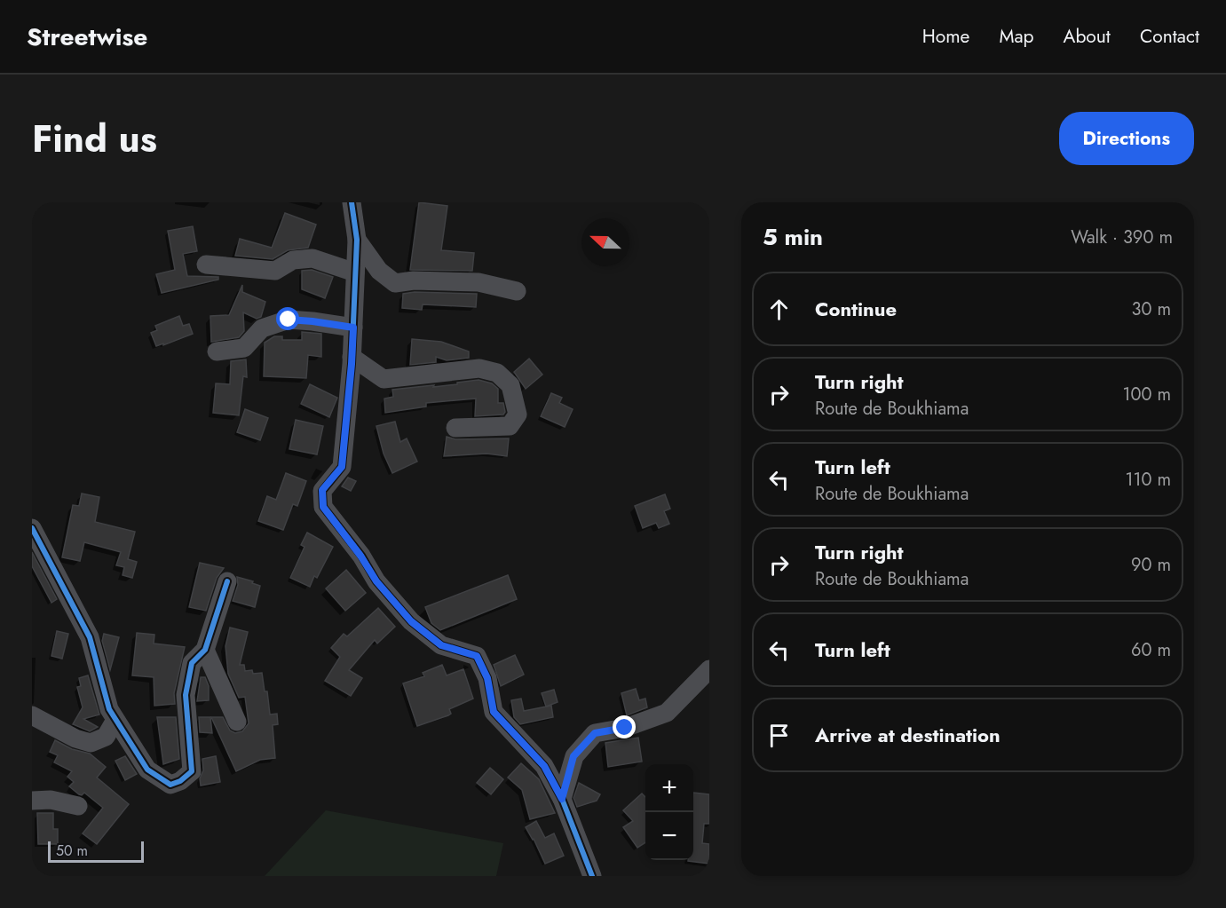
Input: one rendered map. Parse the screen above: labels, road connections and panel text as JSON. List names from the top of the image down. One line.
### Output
{"scale_bar":"50 m","north":"left","page":{"header":"Streetwise","nav":["Home","Map","About","Contact"],"title":"Find us","buttons":"Directions","heading":["5 min","Walk · 390 m"],"list":[["Continue","30 m"],["Turn right","Route de Boukhiama","100 m"],["Turn left","Route de Boukhiama","110 m"],["Turn right","Route de Boukhiama","90 m"],["Turn left","60 m"],"Arrive at destination"],"map_buttons":["+","−"],"scale":"50 m"}}
